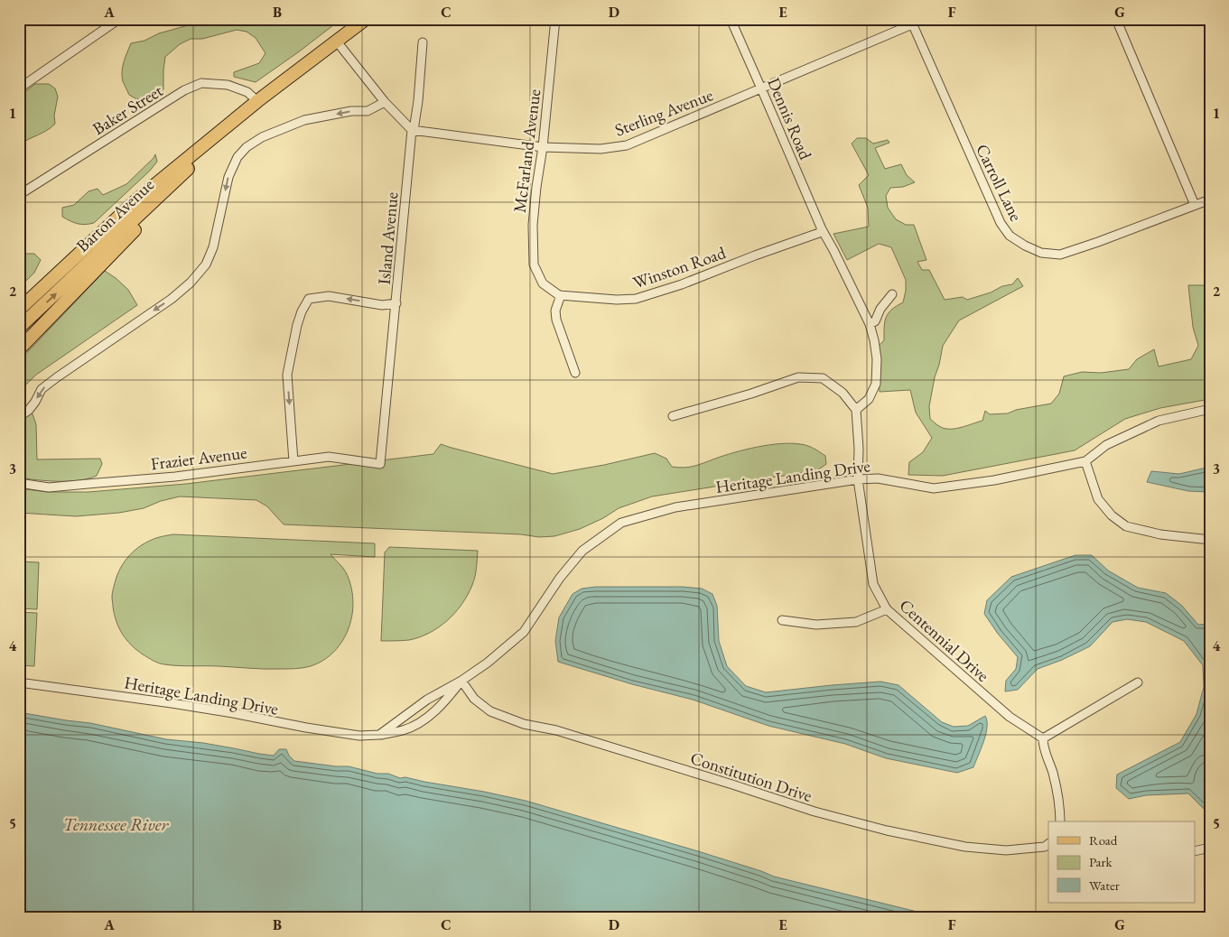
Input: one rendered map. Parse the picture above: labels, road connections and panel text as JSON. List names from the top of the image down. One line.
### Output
{"streets":{"main road":["Barton Avenue"],"street":["Baker Street","Sterling Avenue","Dennis Road","McFarland Avenue","Carroll Lane","Island Avenue","Winston Road","Frazier Avenue","Heritage Landing Drive","Centennial Drive","Constitution Drive"]},"crossings":[["Baker Street","Barton Avenue"],["Sterling Avenue","Dennis Road"],["Sterling Avenue","McFarland Avenue"],["Sterling Avenue","Carroll Lane"],["Sterling Avenue","Island Avenue"],["Dennis Road","Winston Road"],["Dennis Road","Centennial Drive"],["McFarland Avenue","Winston Road"],["Island Avenue","Frazier Avenue"],["Heritage Landing Drive","Centennial Drive"],["Heritage Landing Drive","Constitution Drive"]],"water":["Tennessee River"],"legend":["Road","Park","Water"],"grid":{"columns":["A","B","C","D","E","F","G"],"rows":["1","2","3","4","5"]}}
